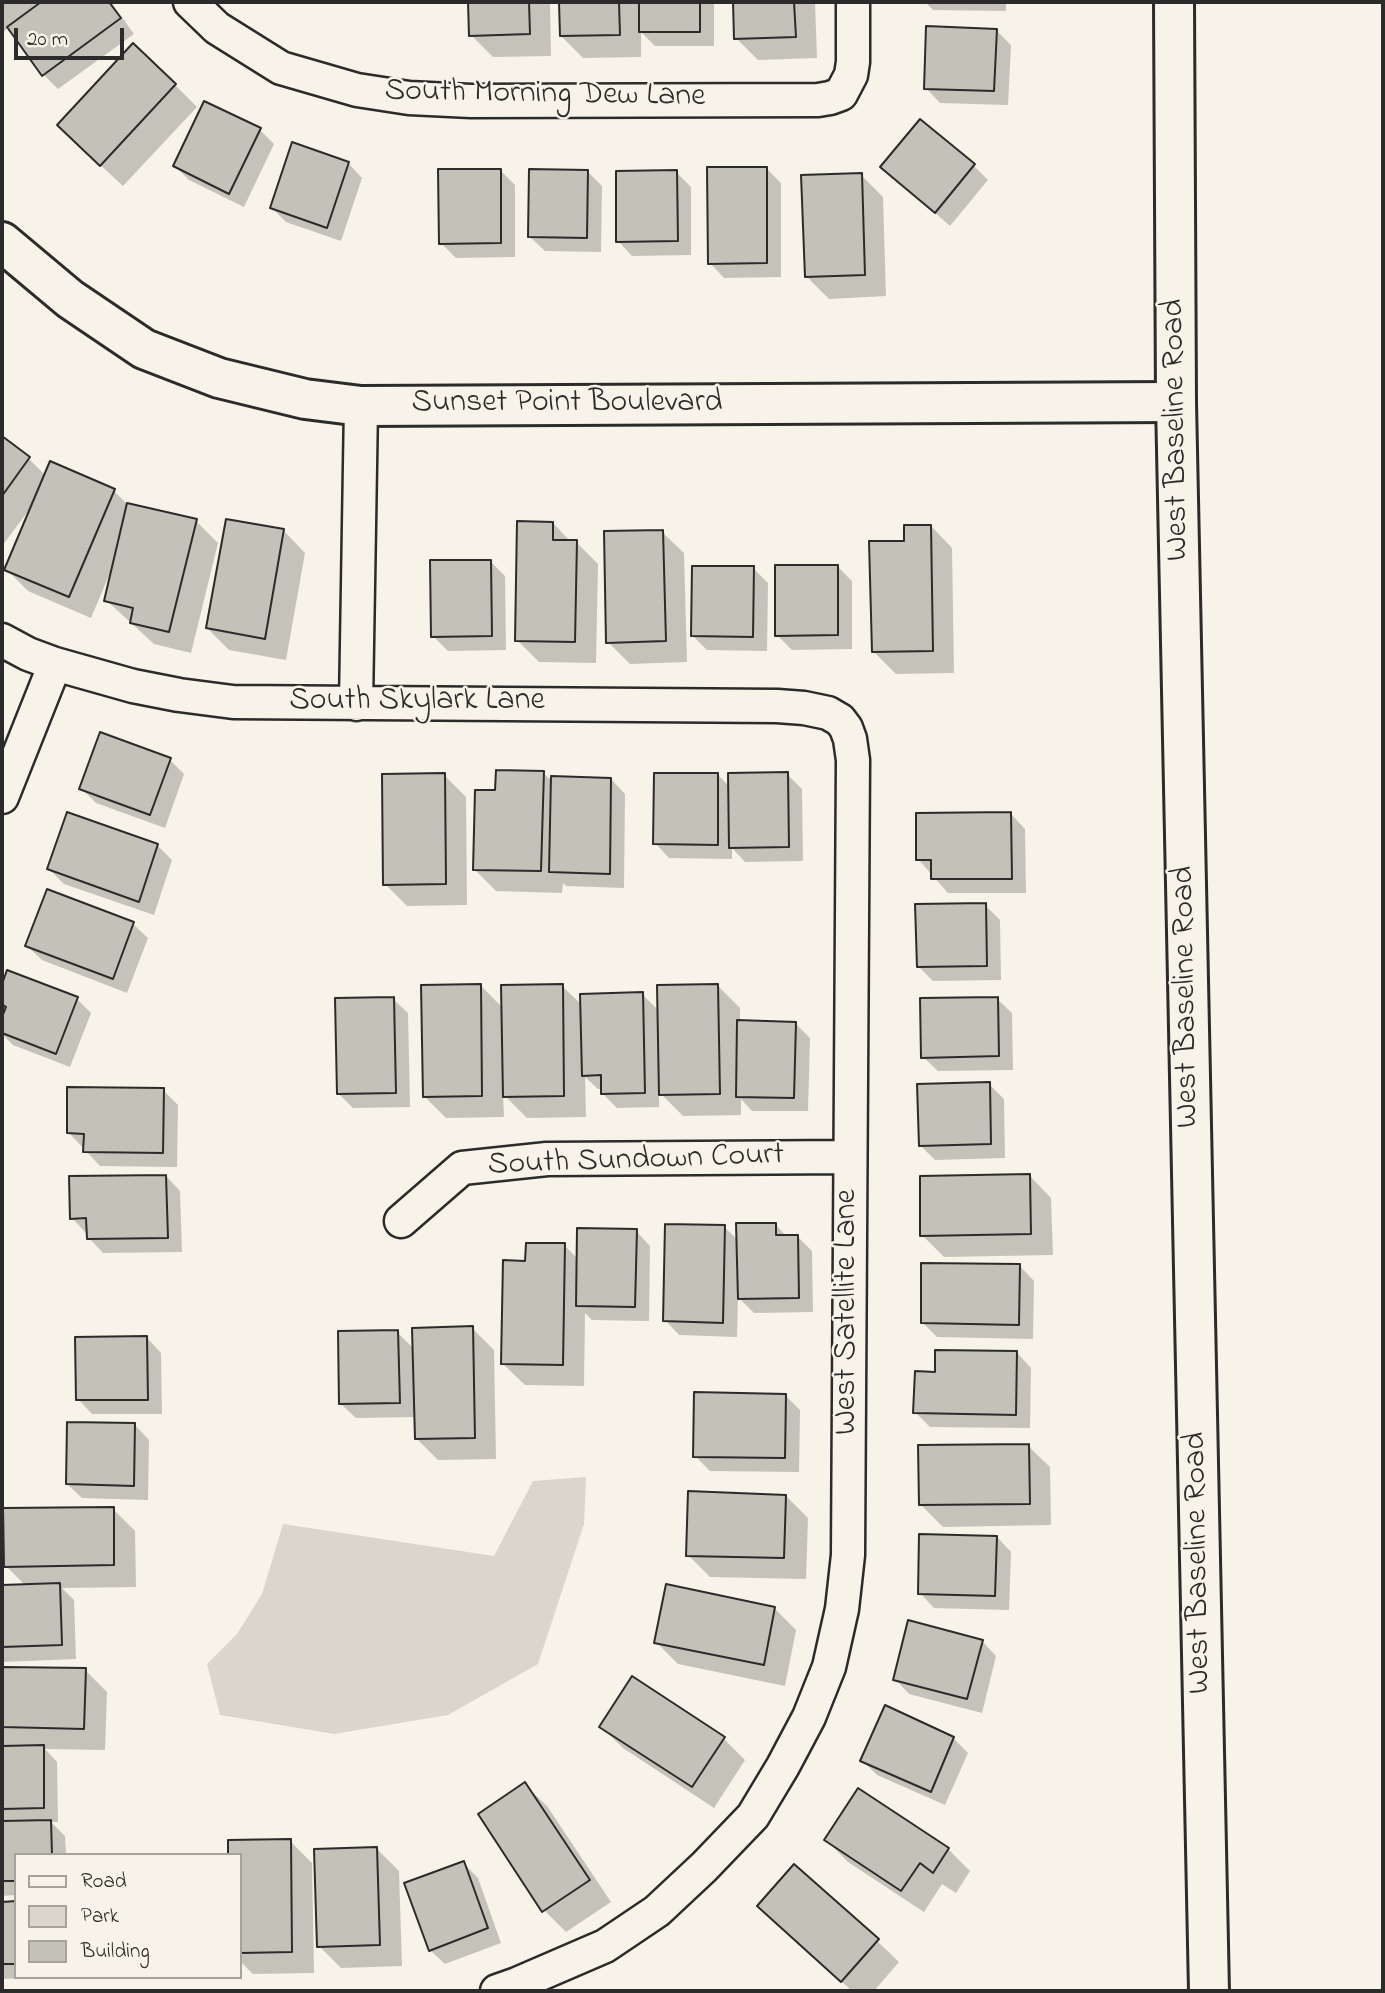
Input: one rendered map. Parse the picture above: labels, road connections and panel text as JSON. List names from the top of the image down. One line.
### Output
{"streets":{"main road":["Sunset Point Boulevard","West Baseline Road"],"street":["South Morning Dew Lane","South Skylark Lane","South Sundown Court","West Satellite Lane"]},"crossings":[["Sunset Point Boulevard","West Baseline Road"],["South Skylark Lane","West Satellite Lane"],["South Sundown Court","West Satellite Lane"]],"legend":["Road","Park","Building"],"scale_bar":"20 m"}
